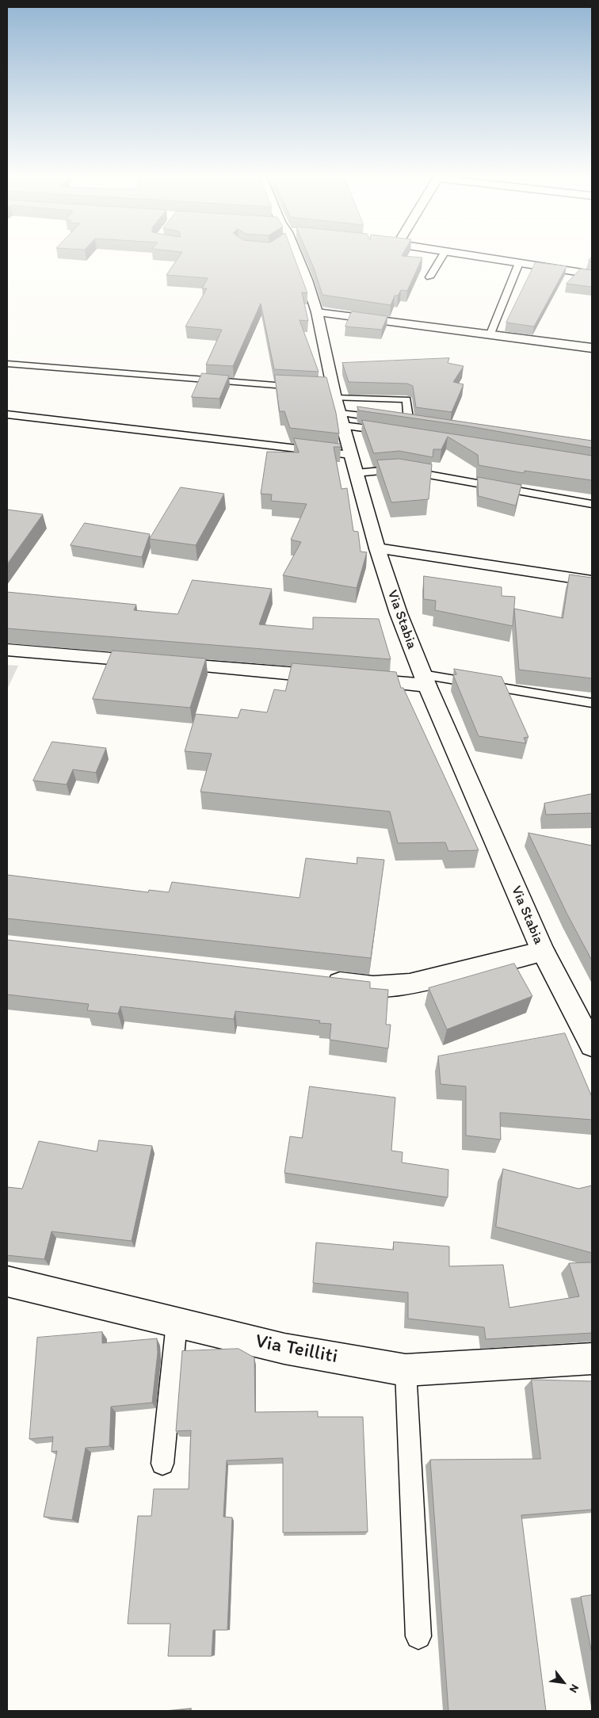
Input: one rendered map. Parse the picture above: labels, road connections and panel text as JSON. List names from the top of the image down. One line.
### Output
{"streets":{"street":["Via Stabia","Via Teilliti"]},"north":"bottom right"}
